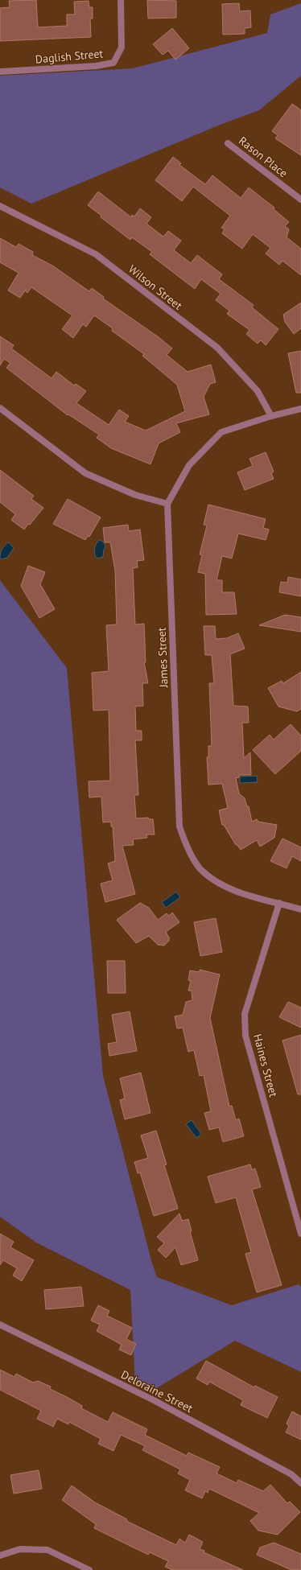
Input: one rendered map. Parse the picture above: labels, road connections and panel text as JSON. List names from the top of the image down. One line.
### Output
{"streets":{"street":["Daglish Street","Rason Place","Wilson Street","James Street","Haines Street","Deloraine Street"]},"crossings":[["James Street","Haines Street"]]}
